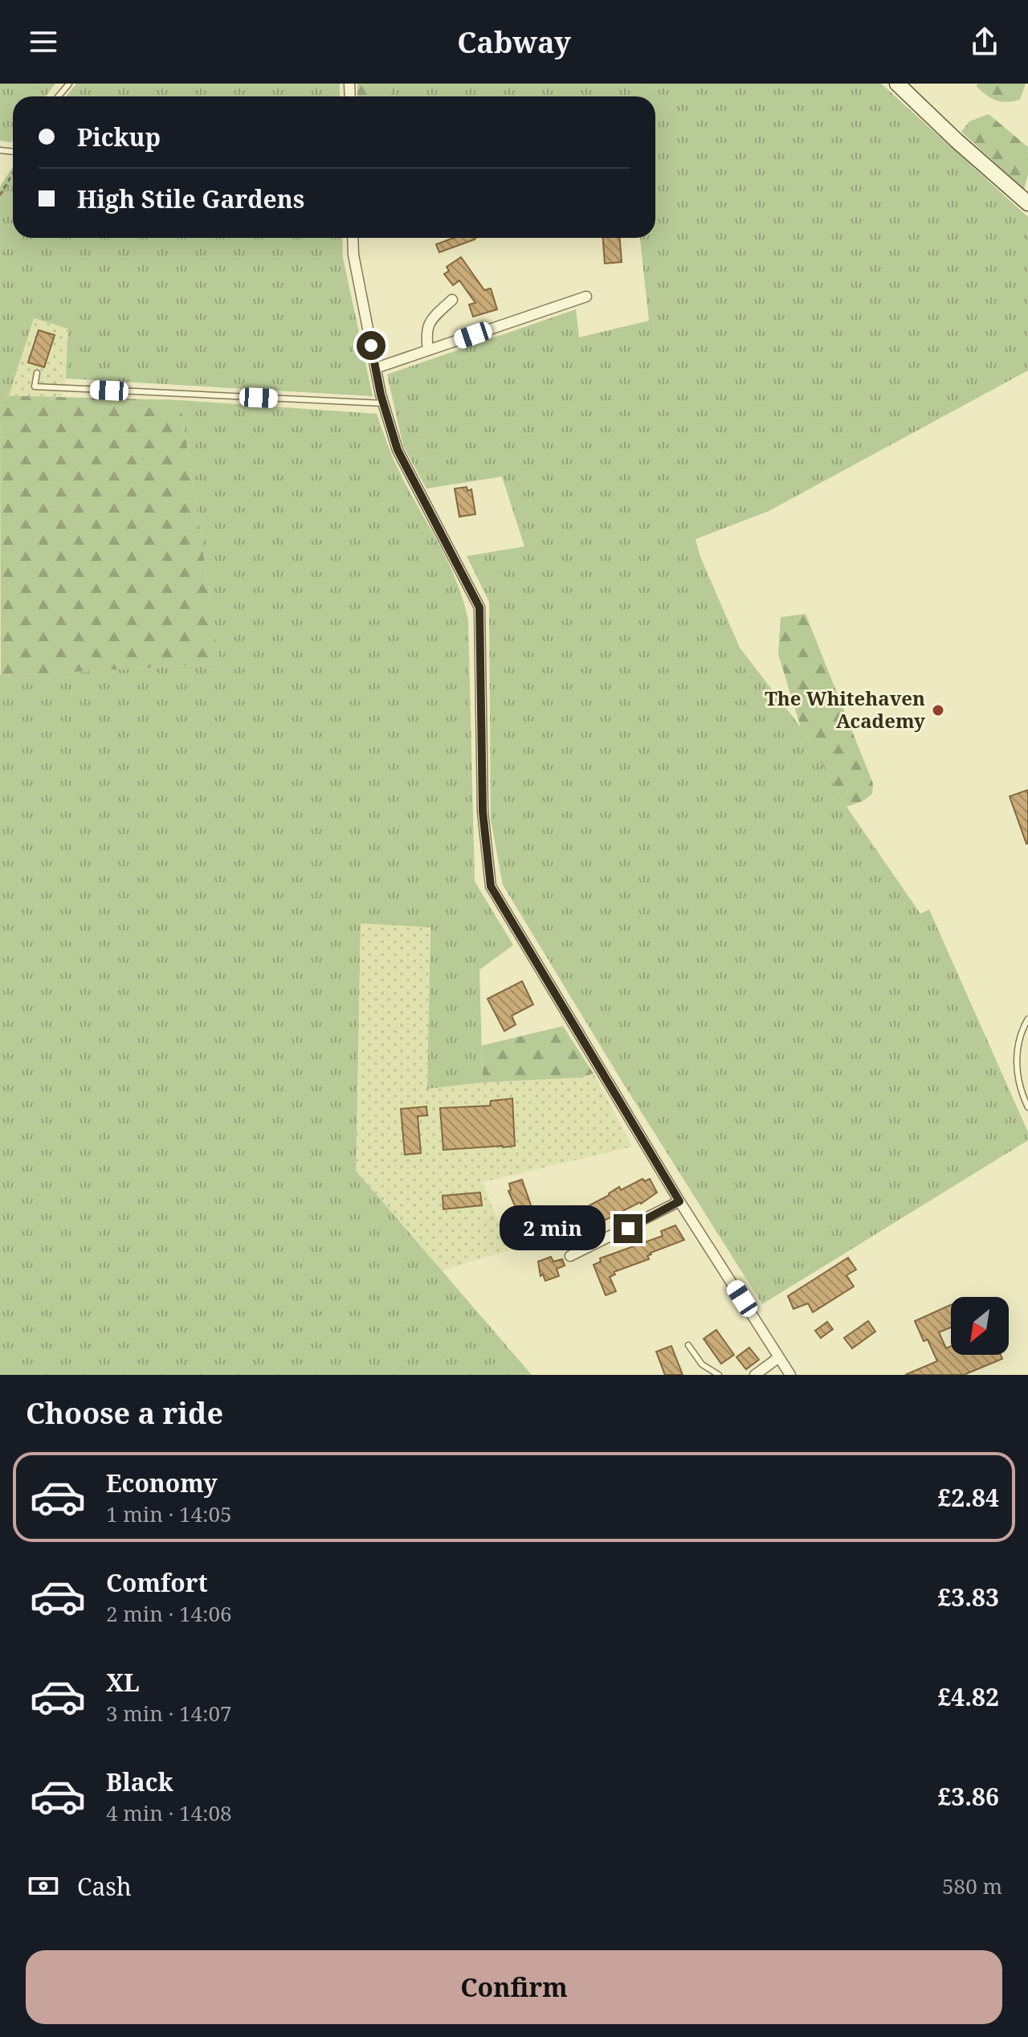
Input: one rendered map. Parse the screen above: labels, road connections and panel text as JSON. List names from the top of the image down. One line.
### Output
{"places":["The Whitehaven Academy"],"north":"bottom left","page":{"header":"Cabway","banner":["Pickup","High Stile Gardens"],"bubble":"2 min","heading":"Choose a ride","list":[{"name":"Economy","note":"1 min · 14:05","value":"£2.84"},{"name":"Comfort","note":"2 min · 14:06","value":"£3.83"},{"name":"XL","note":"3 min · 14:07","value":"£4.82"},{"name":"Black","note":"4 min · 14:08","value":"£3.86"}],"pay":["Cash","580 m"],"buttons":"Confirm"}}
